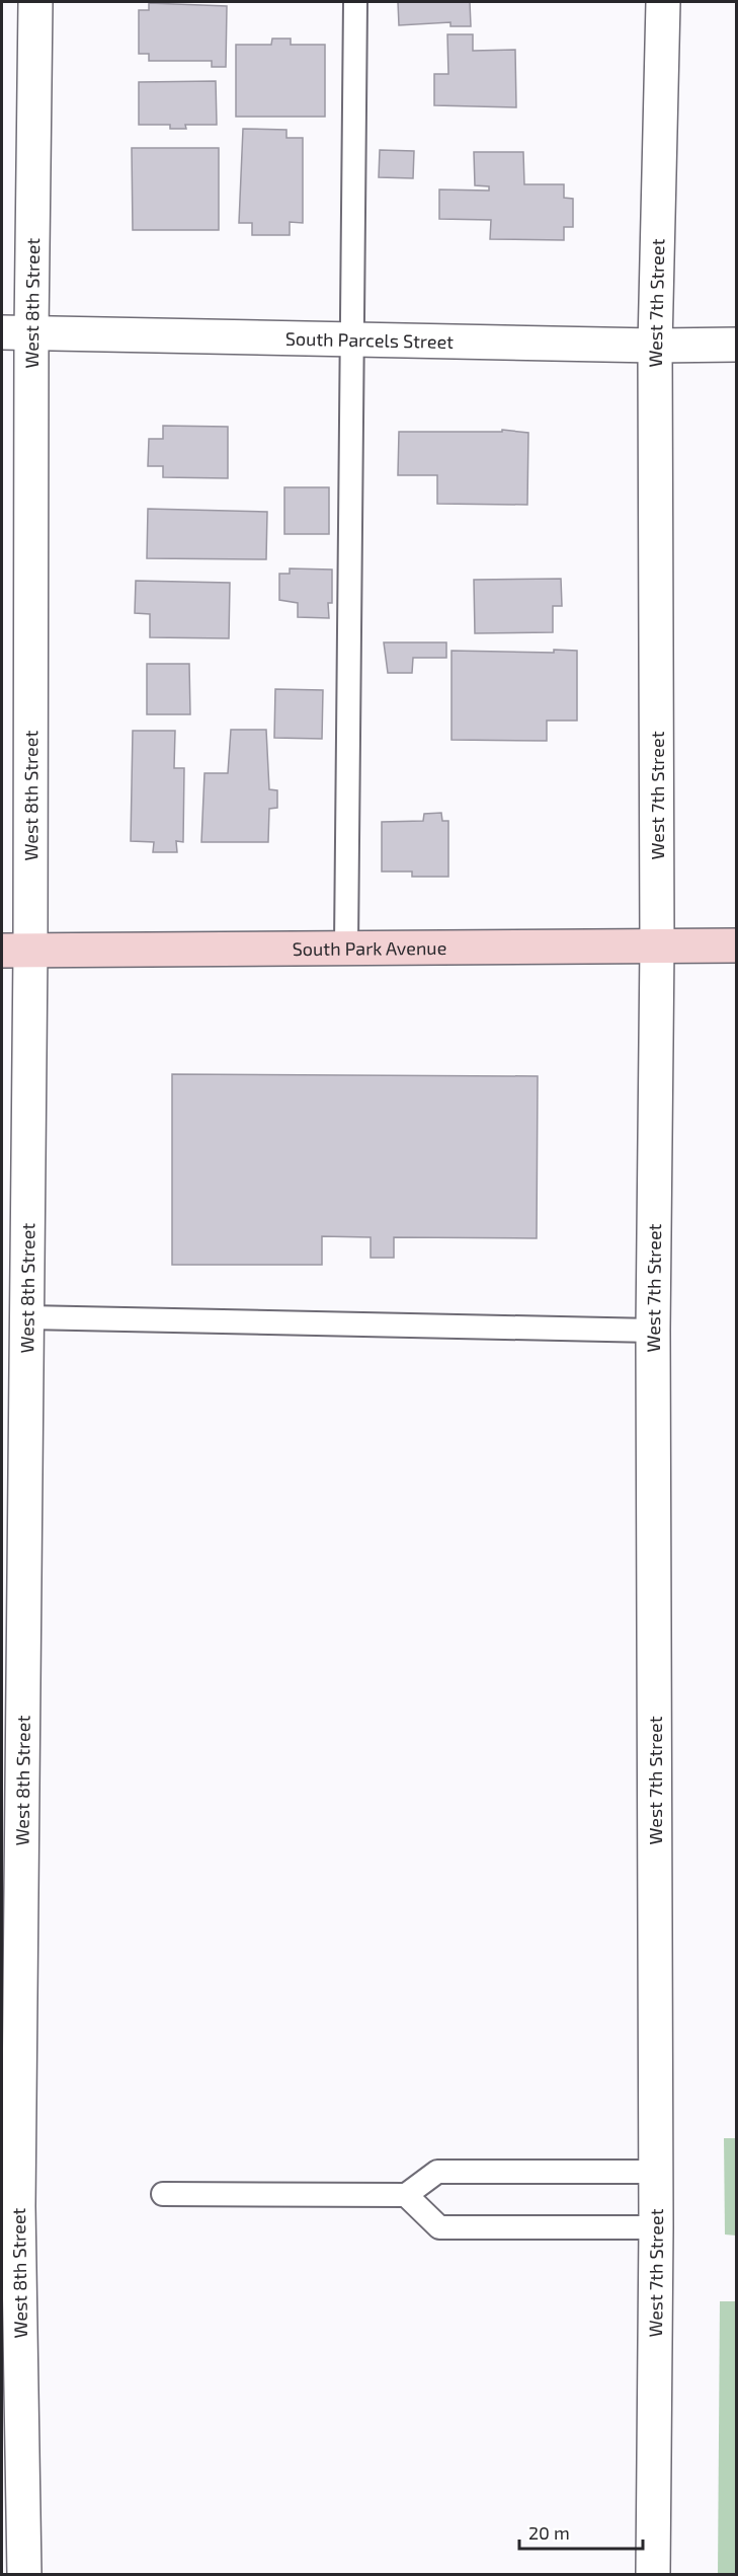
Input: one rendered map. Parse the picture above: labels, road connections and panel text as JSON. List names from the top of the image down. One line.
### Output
{"streets":{"street":["West 8th Street","West 7th Street","South Parcels Street","South Park Avenue"]},"crossings":[["West 8th Street","South Parcels Street"],["West 8th Street","South Park Avenue"],["West 7th Street","South Parcels Street"],["West 7th Street","South Park Avenue"]],"scale_bar":"20 m"}
